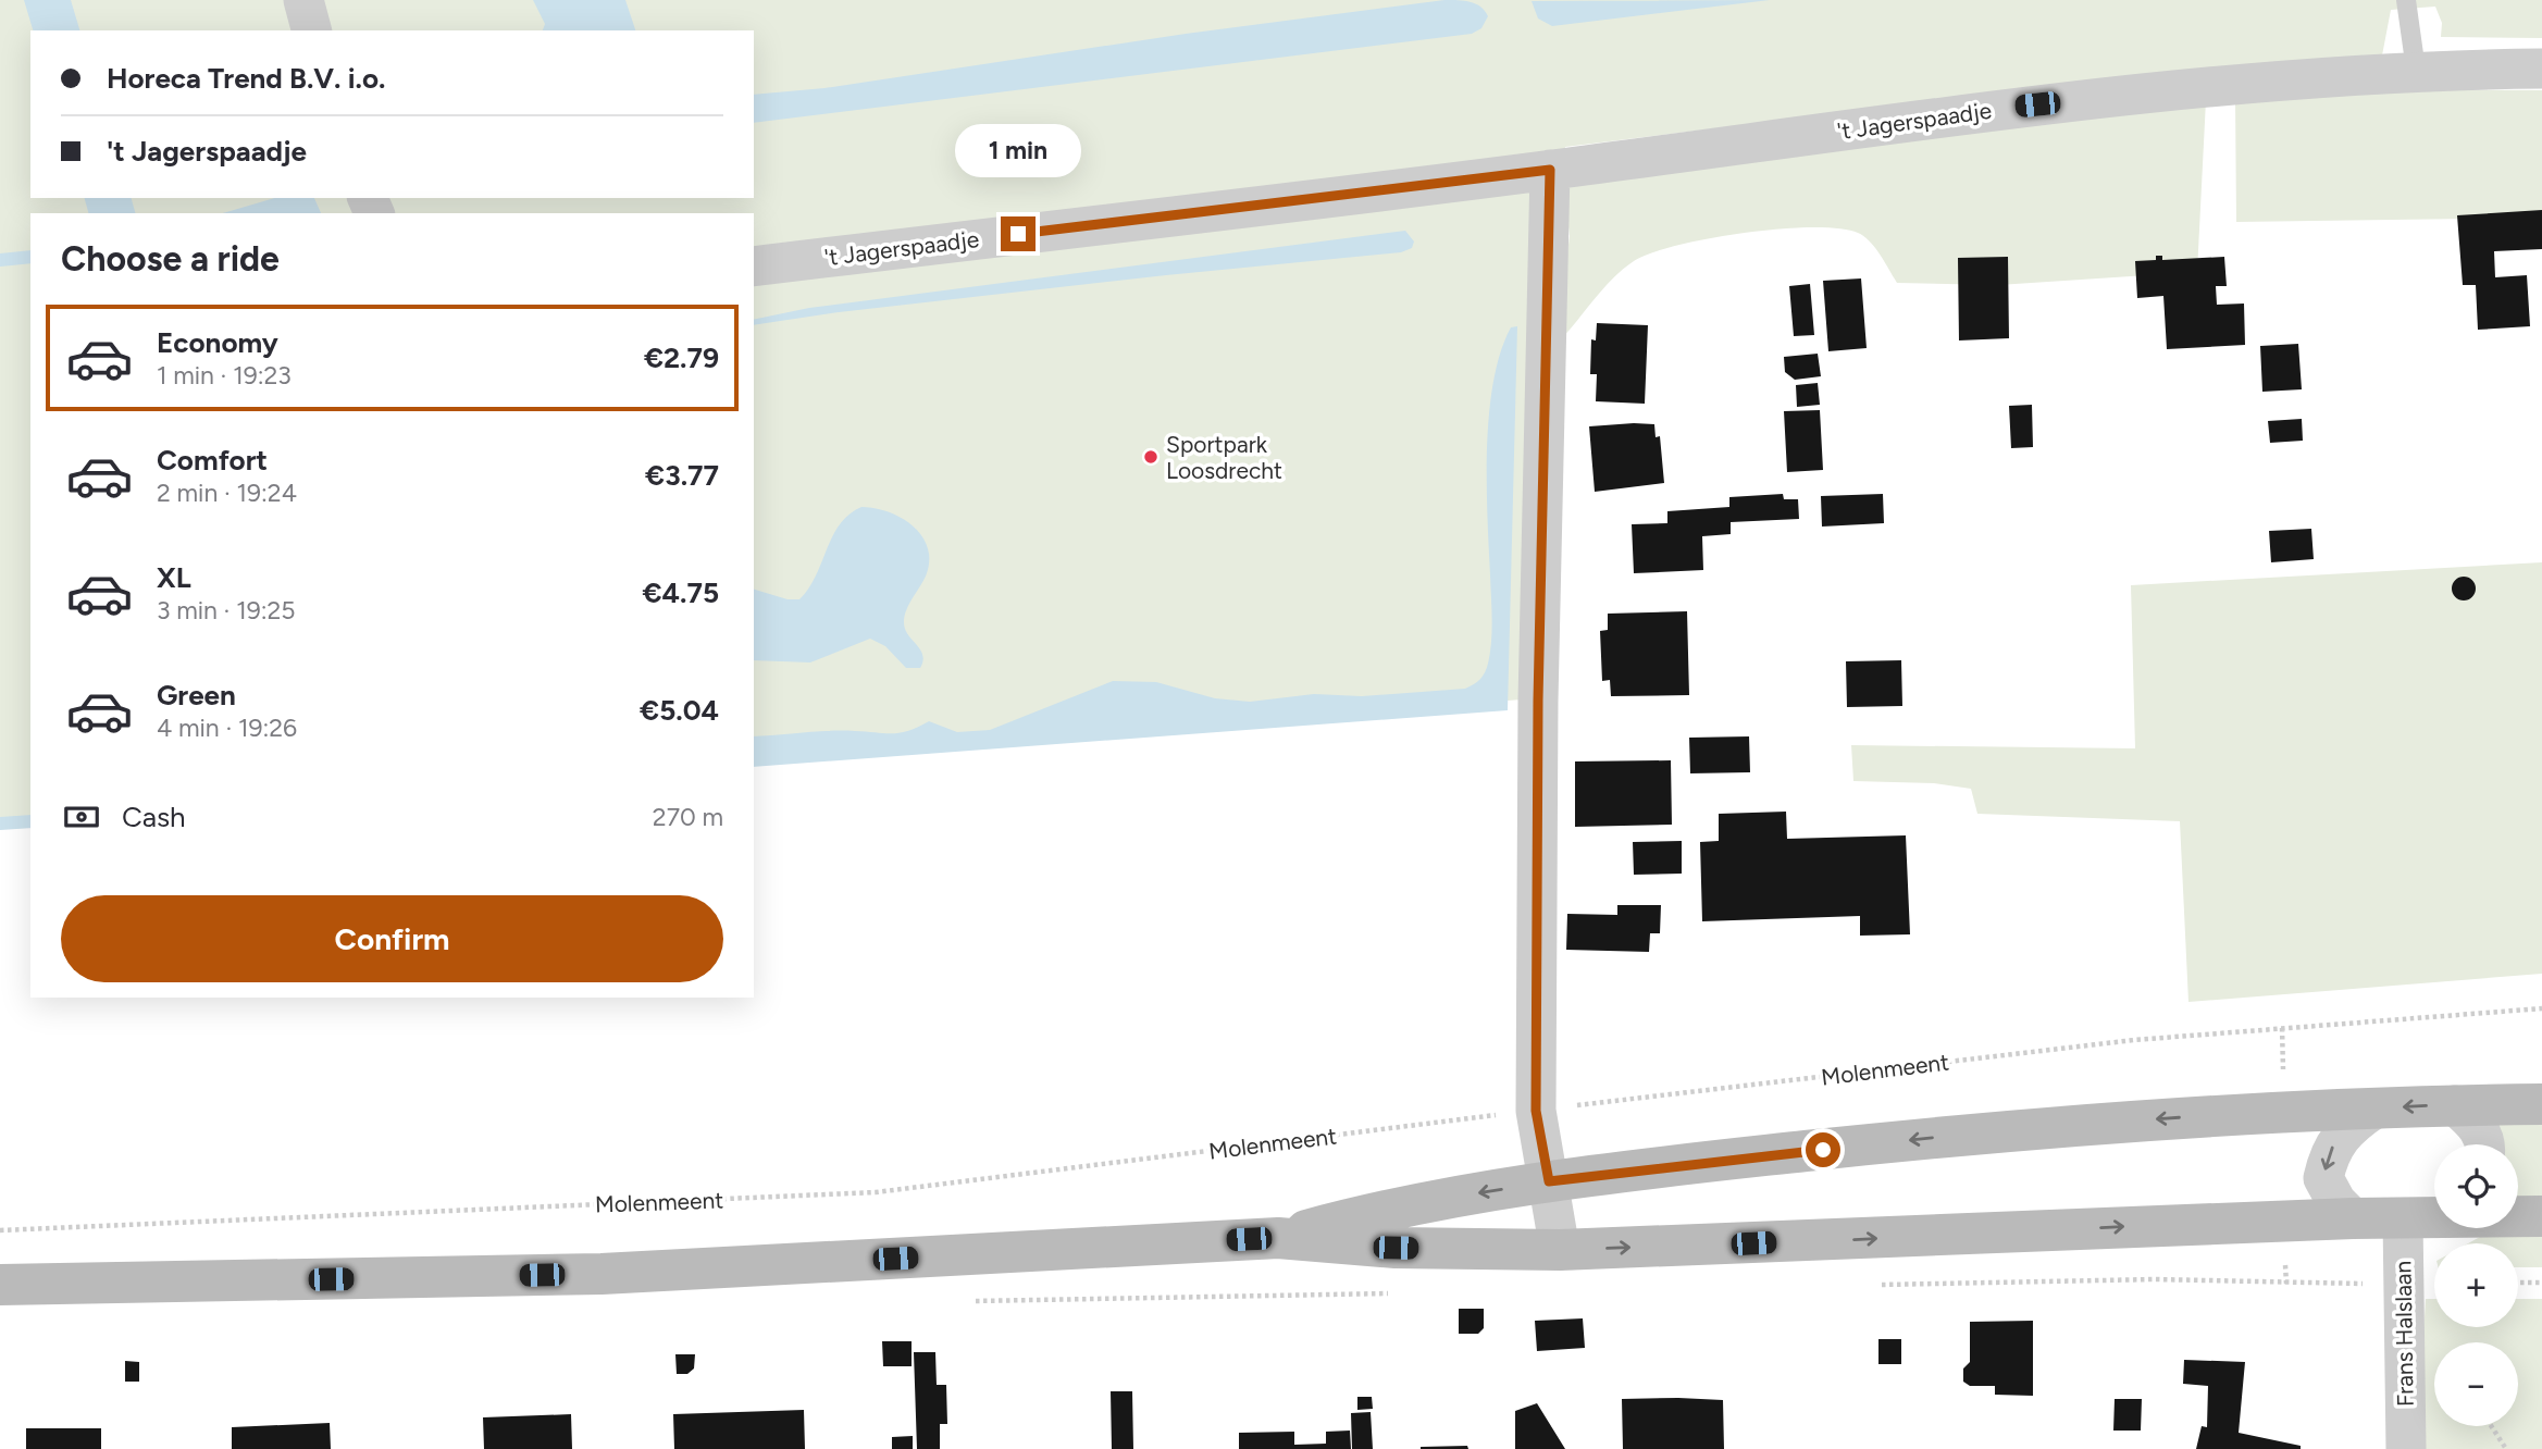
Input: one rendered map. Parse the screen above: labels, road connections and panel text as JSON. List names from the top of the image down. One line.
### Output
{"streets":{"street":["'t Jagerspaadje","Frans Halslaan"],"path":["Molenmeent"]},"places":["Sportpark Loosdrecht"],"page":{"banner":["Horeca Trend B.V. i.o.","'t Jagerspaadje"],"bubble":"1 min","heading":"Choose a ride","list":[{"name":"Economy","note":"1 min · 19:23","value":"€2.79"},{"name":"Comfort","note":"2 min · 19:24","value":"€3.77"},{"name":"XL","note":"3 min · 19:25","value":"€4.75"},{"name":"Green","note":"4 min · 19:26","value":"€5.04"}],"pay":["Cash","270 m"],"buttons":"Confirm","map_buttons":["+","−"]}}
